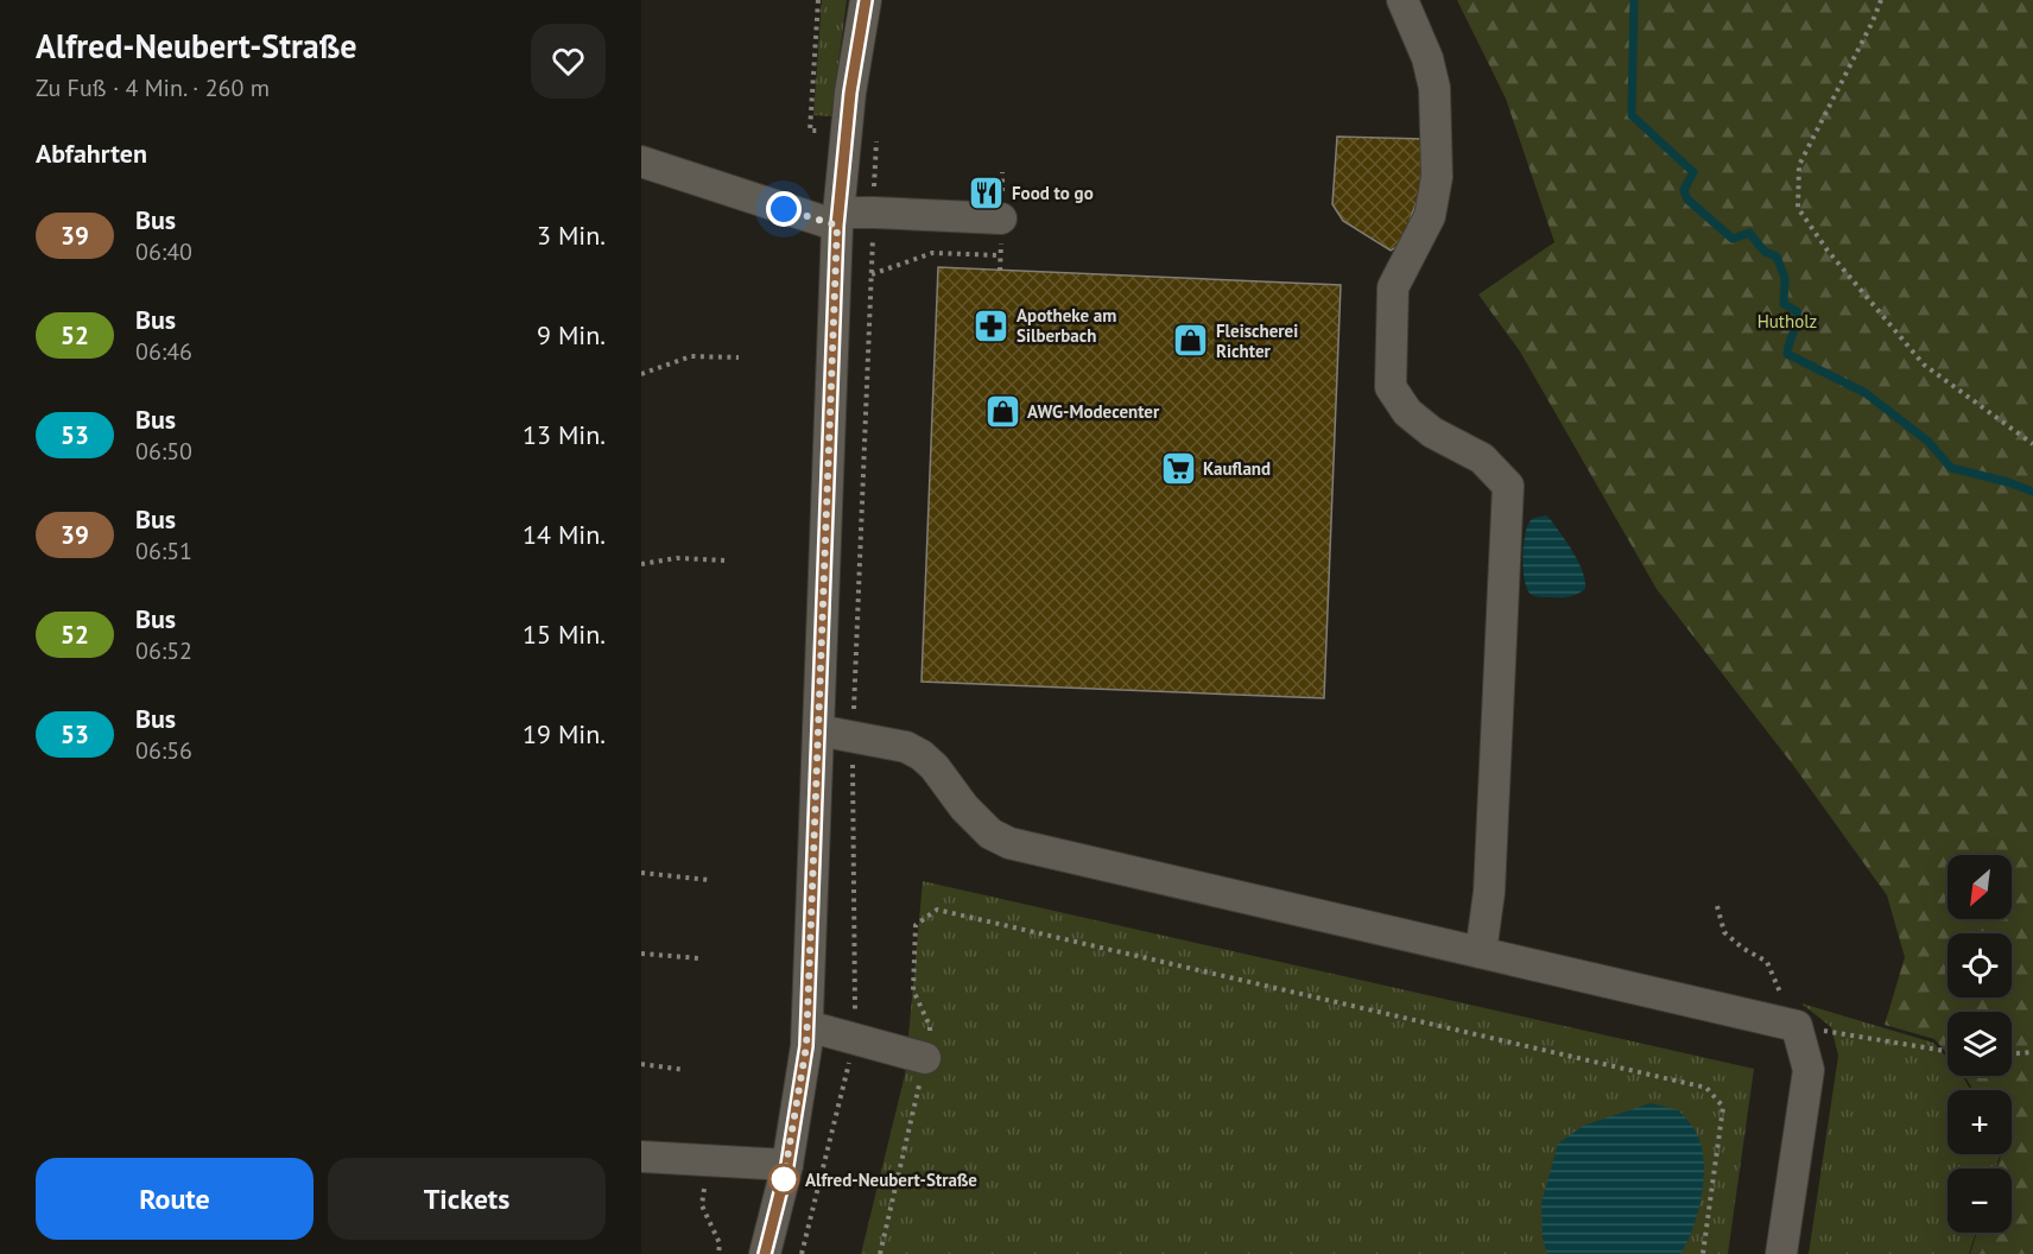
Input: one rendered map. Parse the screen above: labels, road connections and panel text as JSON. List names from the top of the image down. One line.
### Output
{"parks":["Hutholz"],"places":{"restaurant":["Food to go"],"pharmacy":["Apotheke am Silberbach"],"shop":["Fleischerei Richter","AWG-Modecenter"],"supermarket":["Kaufland"],"other":["Alfred-Neubert-Straße"]},"lines":["bus line 39"],"north":"bottom left","page":{"heading":[["Alfred-Neubert-Straße","Zu Fuß · 4 Min. · 260 m"],"Abfahrten"],"list":[{"mark":"39","name":"Bus","note":"06:40","value":"3 Min."},{"mark":"52","name":"Bus","note":"06:46","value":"9 Min."},{"mark":"53","name":"Bus","note":"06:50","value":"13 Min."},{"mark":"39","name":"Bus","note":"06:51","value":"14 Min."},{"mark":"52","name":"Bus","note":"06:52","value":"15 Min."},{"mark":"53","name":"Bus","note":"06:56","value":"19 Min."}],"map_buttons":["+","−"],"buttons":["Route","Tickets"]}}
